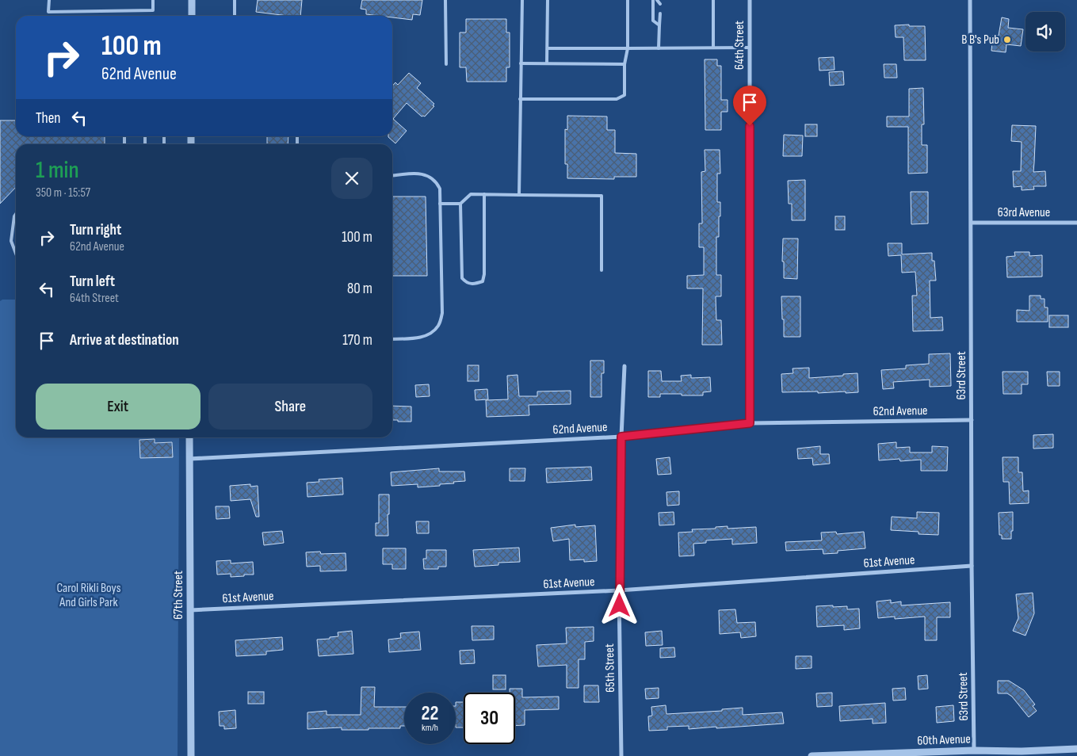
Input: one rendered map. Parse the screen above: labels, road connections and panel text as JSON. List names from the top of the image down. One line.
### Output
{"streets":{"street":["64th Street","63rd Avenue","63rd Street","62nd Avenue","61st Avenue","67th Street","65th Street","60th Avenue"]},"crossings":[["64th Street","62nd Avenue"],["63rd Avenue","63rd Street"],["63rd Street","62nd Avenue"],["63rd Street","61st Avenue"],["63rd Street","60th Avenue"],["62nd Avenue","67th Street"],["62nd Avenue","65th Street"],["61st Avenue","67th Street"],["61st Avenue","65th Street"]],"parks":["Carol Rikli Boys And Girls Park"],"places":["B B's Pub"],"page":{"turn":["100 m","62nd Avenue"],"then":"Then","heading":["1 min","350 m · 15:57"],"list":[{"name":"Turn right","note":"62nd Avenue","value":"100 m"},{"name":"Turn left","note":"64th Street","value":"80 m"},{"name":"Arrive at destination","value":"170 m"}],"buttons":["Exit","Share"],"speed":"22 km/h","limit":"30"}}
